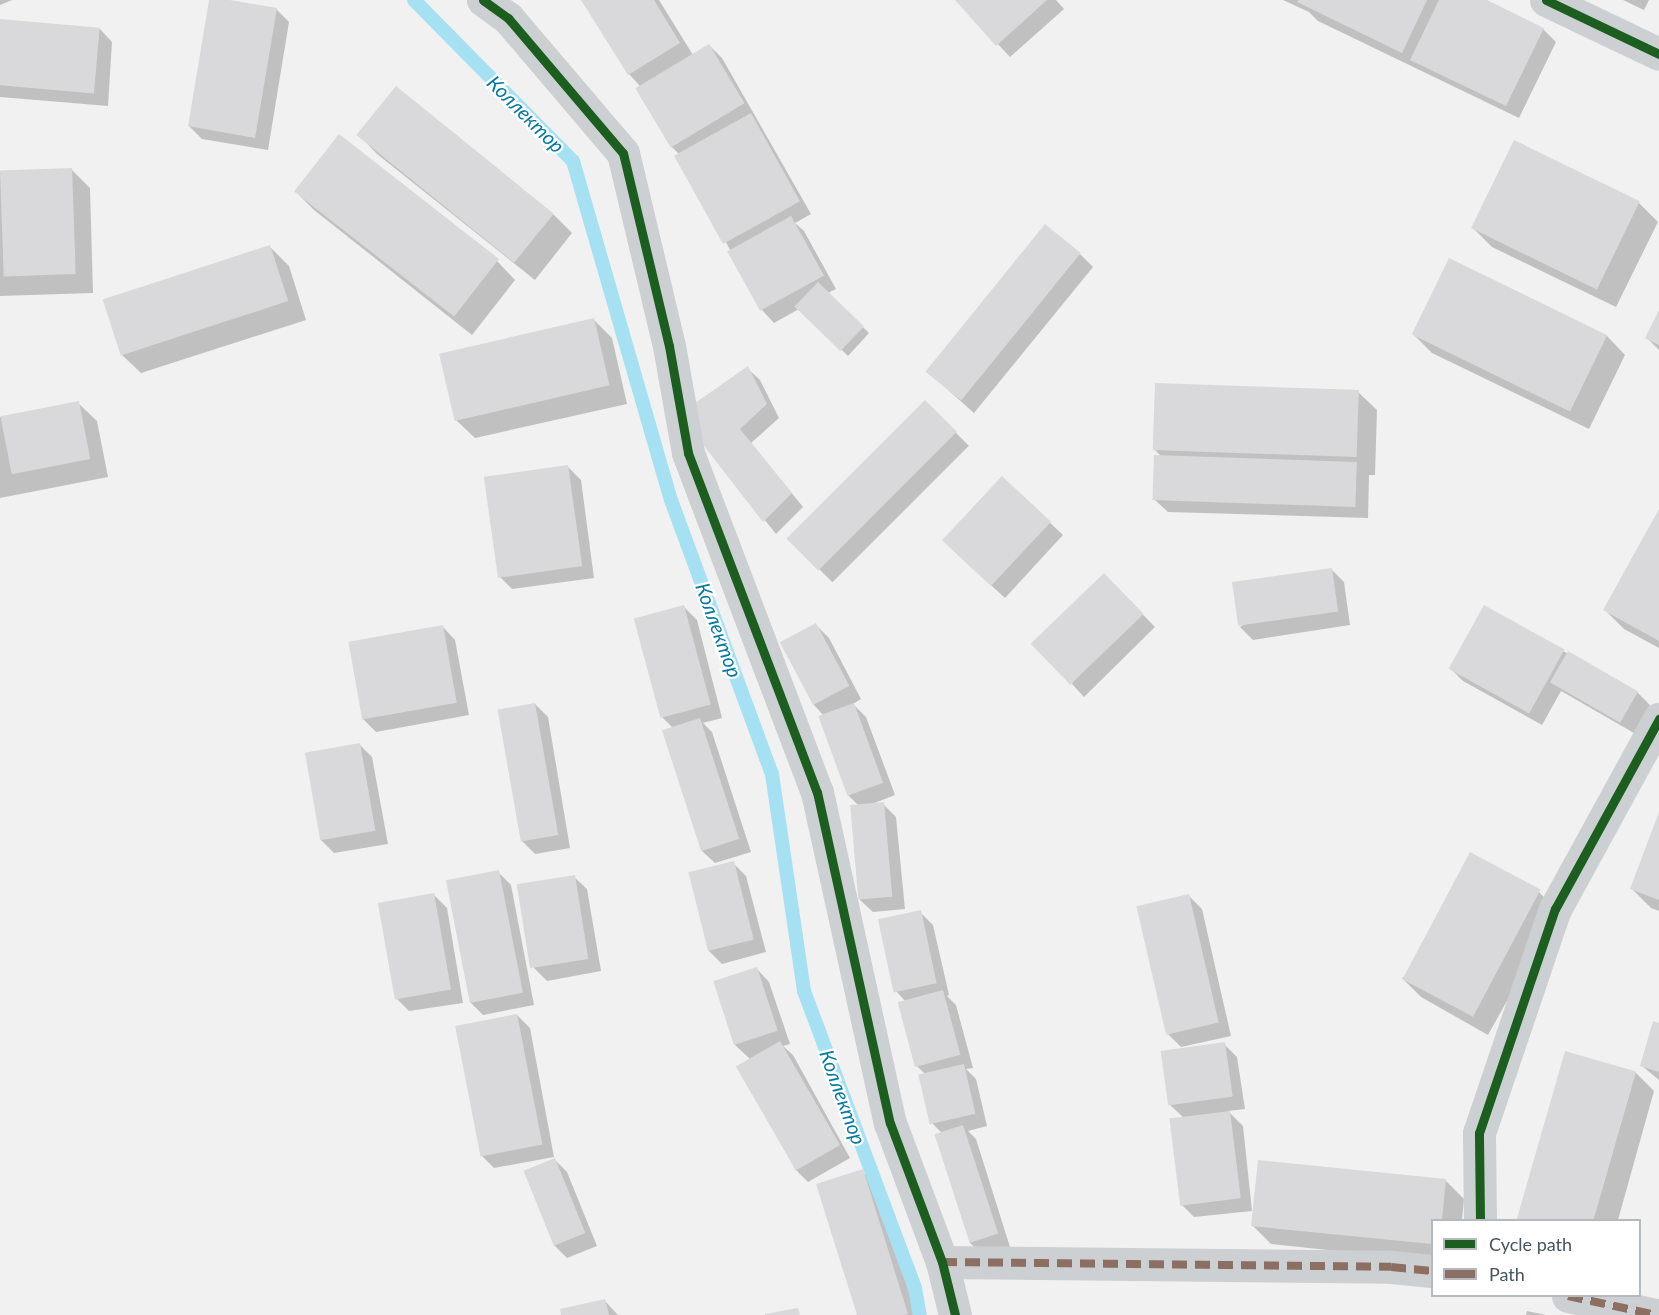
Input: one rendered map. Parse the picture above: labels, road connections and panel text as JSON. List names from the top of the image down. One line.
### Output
{"water":["Коллектор"],"legend":["Cycle path","Path"]}
